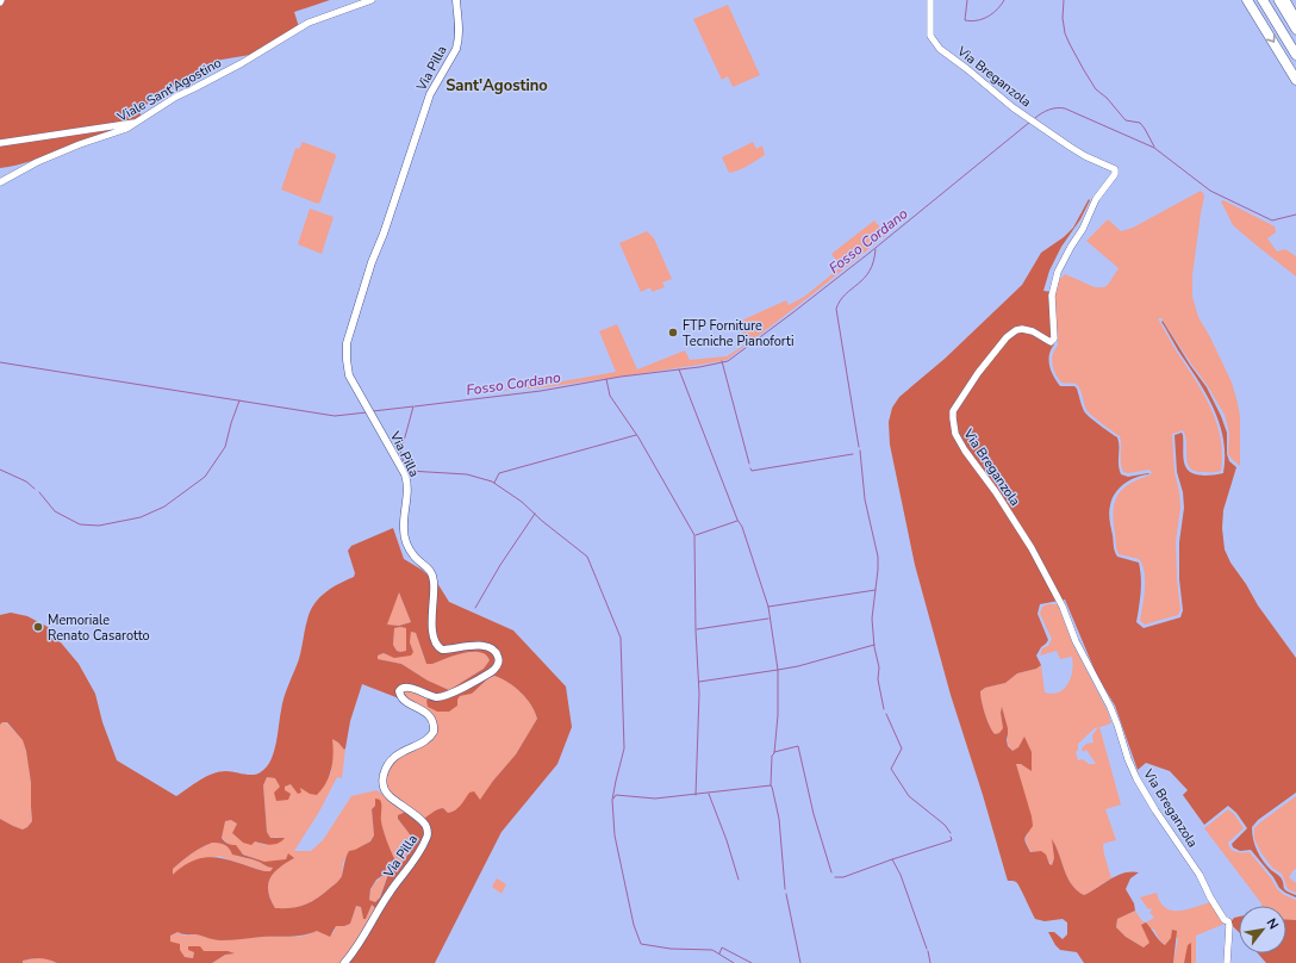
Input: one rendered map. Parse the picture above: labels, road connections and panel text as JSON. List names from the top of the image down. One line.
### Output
{"streets":{"main road":["Via Pilla"],"street":["Via Breganzola","Viale Sant'Agostino"]},"districts":["Sant'Agostino"],"water":["Fosso Cordano"],"places":["FTP Forniture Tecniche Pianoforti","Memoriale Renato Casarotto"],"north":"top right"}
